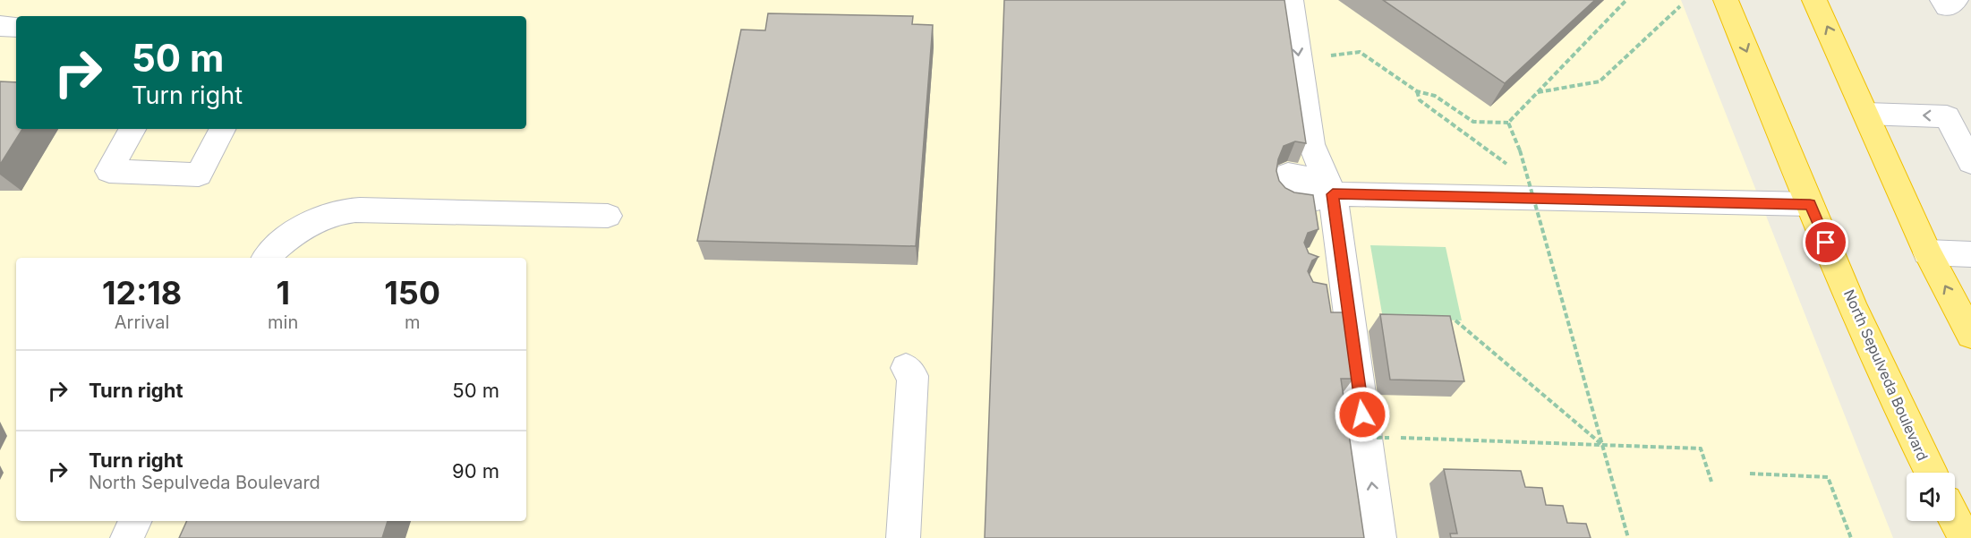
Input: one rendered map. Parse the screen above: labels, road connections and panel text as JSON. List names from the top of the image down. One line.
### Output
{"streets":{"highway":["North Sepulveda Boulevard"]},"page":{"turn":["50 m","Turn right"],"eta":["12:18","Arrival","1","min","150","m"],"list":[{"name":"Turn right","value":"50 m"},{"name":"Turn right","note":"North Sepulveda Boulevard","value":"90 m"}]}}
